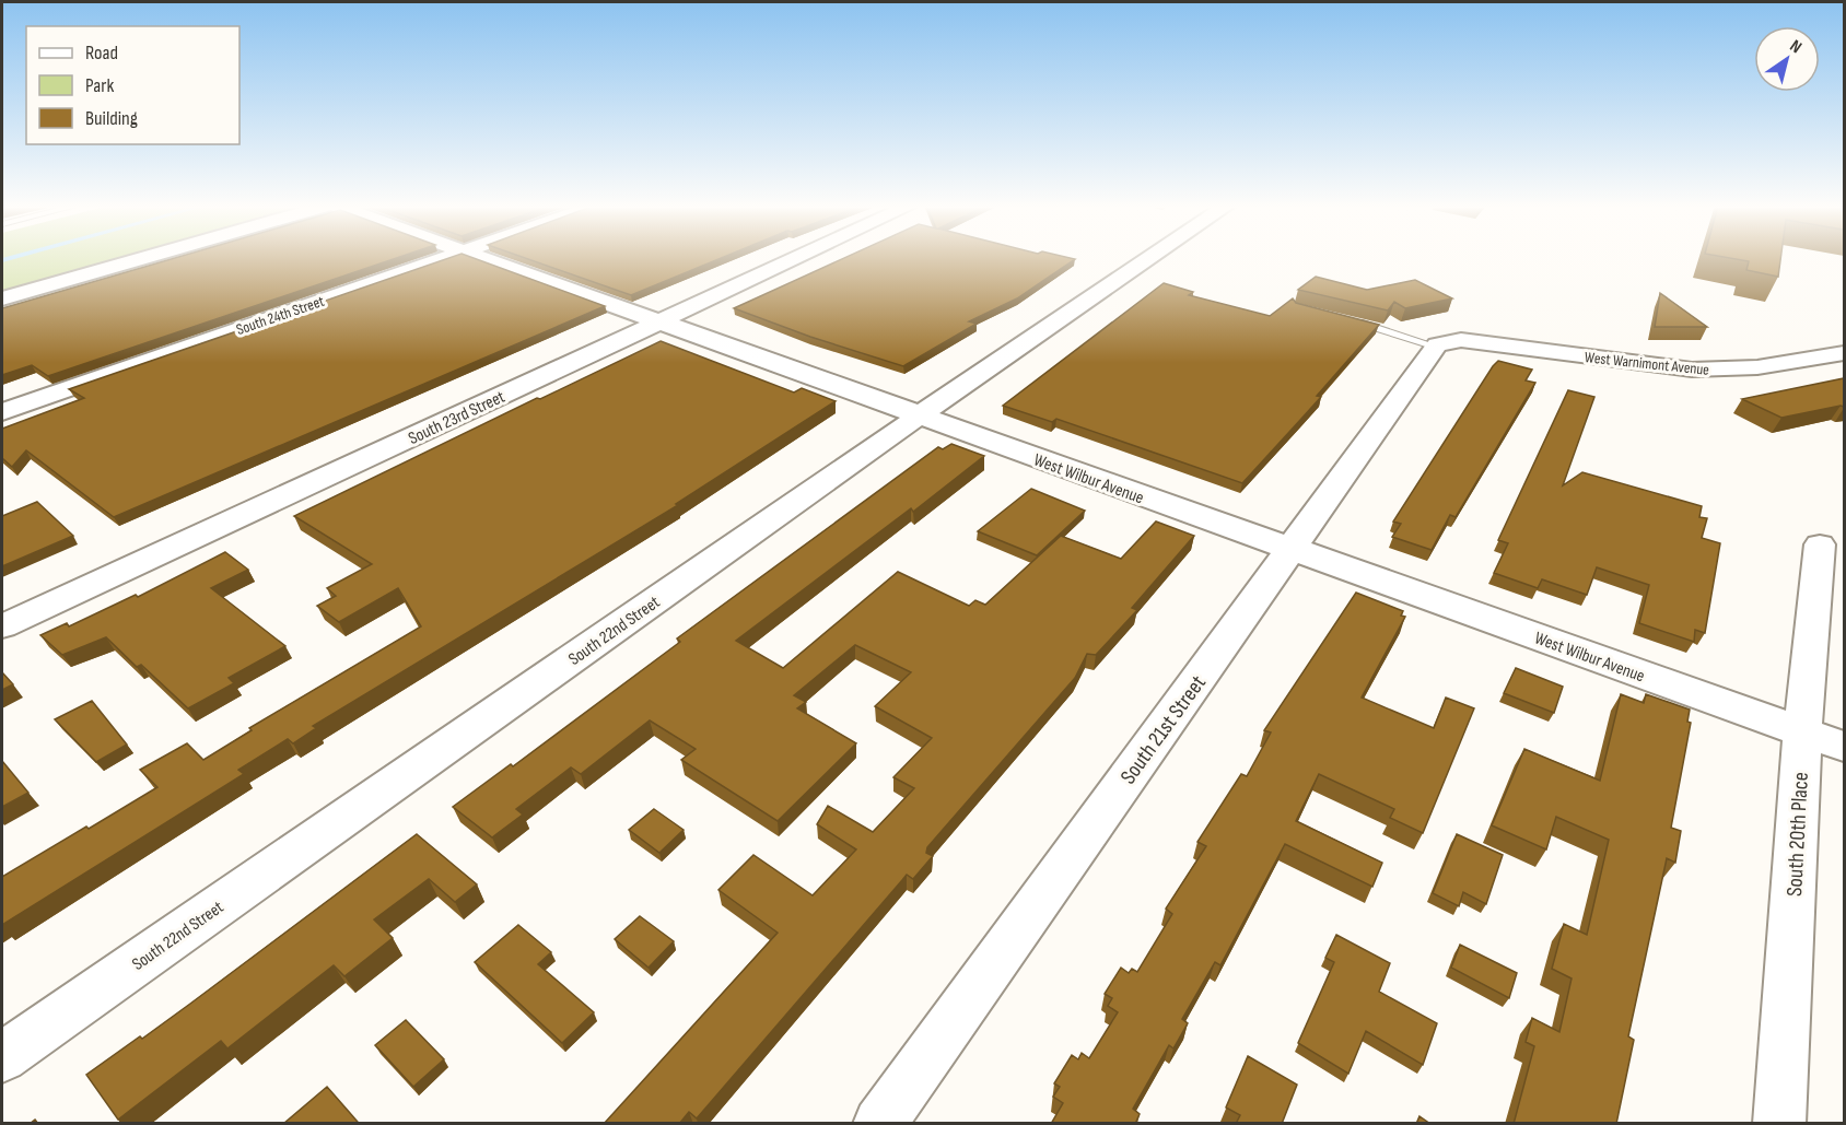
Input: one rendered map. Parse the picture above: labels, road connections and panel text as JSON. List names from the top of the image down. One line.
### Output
{"streets":{"street":["South 24th Street","West Warnimont Avenue","South 23rd Street","West Wilbur Avenue","South 22nd Street","South 21st Street","South 20th Place"]},"crossings":[["West Warnimont Avenue","South 21st Street"],["South 23rd Street","West Wilbur Avenue"],["West Wilbur Avenue","South 22nd Street"],["West Wilbur Avenue","South 21st Street"],["West Wilbur Avenue","South 20th Place"]],"legend":["Road","Park","Building"],"north":"top right"}
